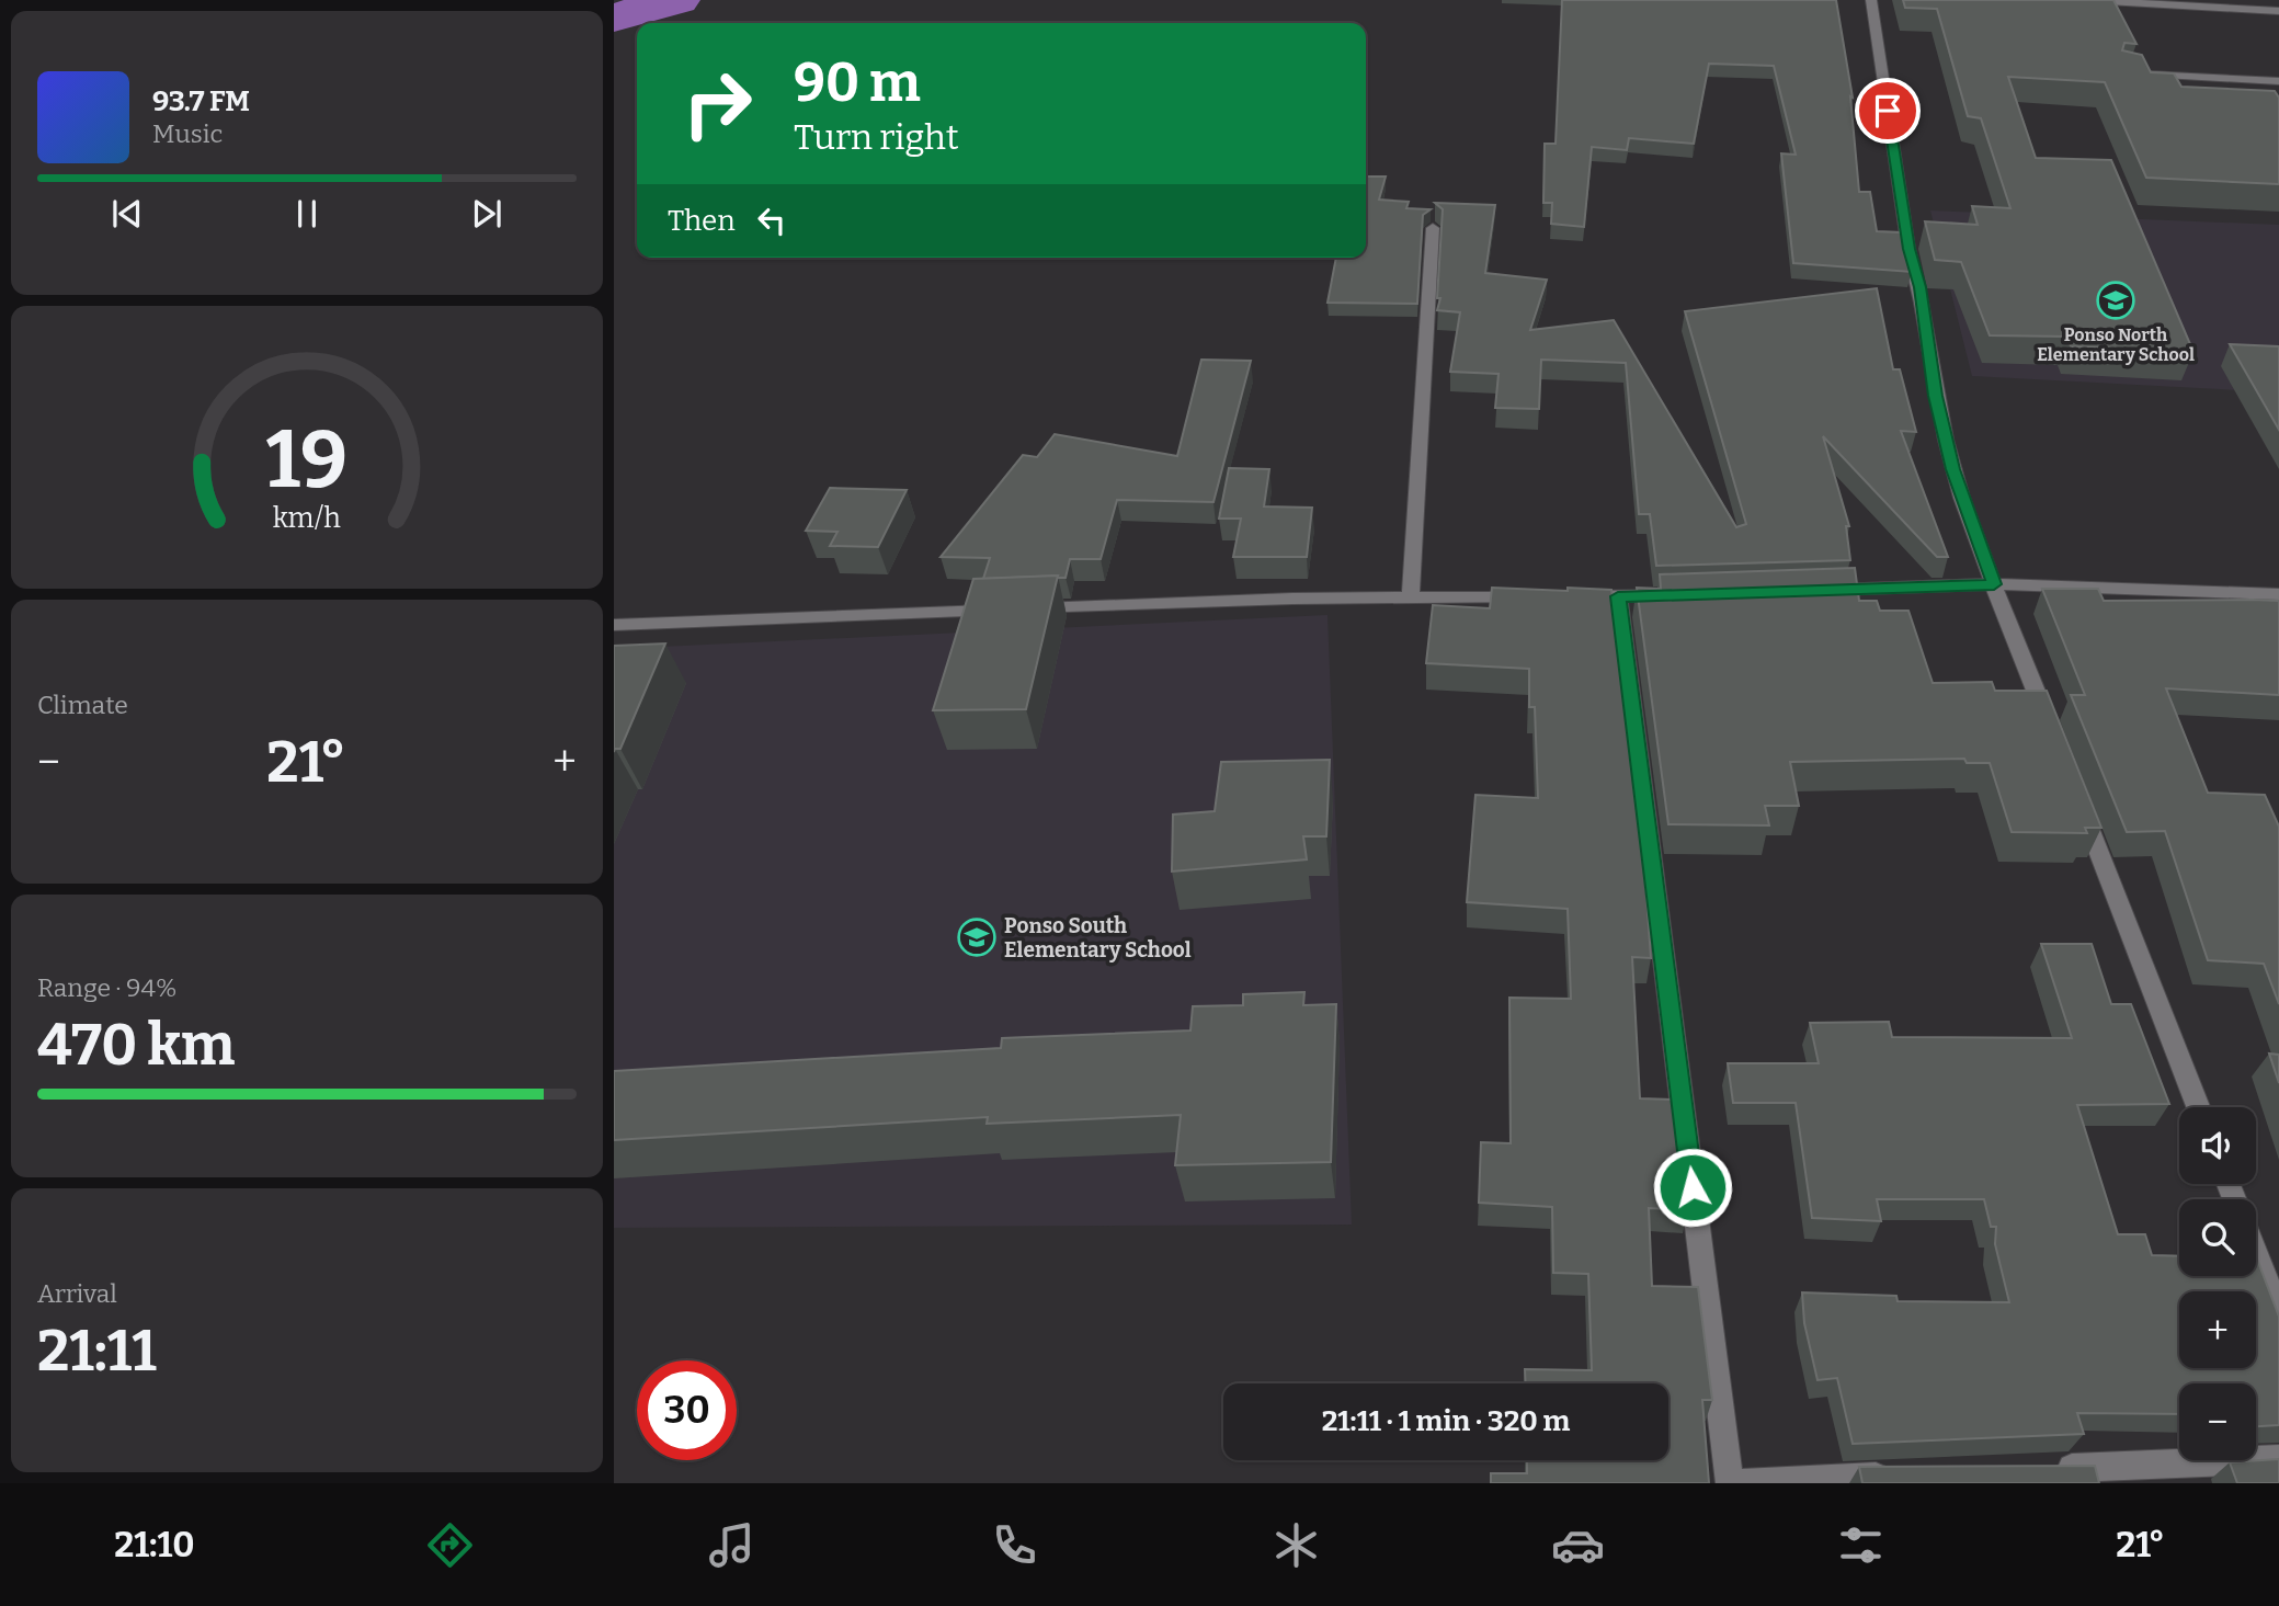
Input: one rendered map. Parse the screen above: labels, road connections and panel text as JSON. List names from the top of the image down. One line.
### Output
{"places":{"school or university":["Ponso North Elementary School","Ponso South Elementary School"]},"page":{"turn":["90 m","Turn right"],"song":["93.7 FM","Music"],"then":"Then","tile":["Climate",["Range · 94%","470 km"],["Arrival","21:11"]],"heat":["−","21°","+"],"map_buttons":["+","−"],"limit":"30","trip":"21:11 · 1 min · 320 m","tabs":["21:10","21°"],"gauge":["19","km/h"]}}
